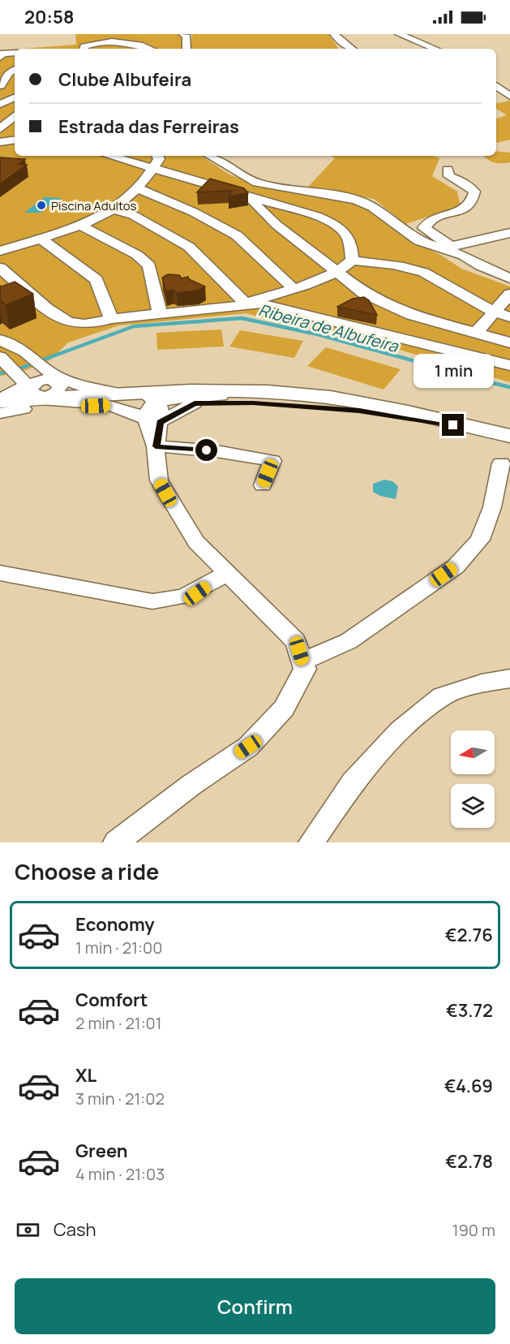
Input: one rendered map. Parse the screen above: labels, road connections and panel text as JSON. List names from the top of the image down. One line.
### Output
{"water":["Ribeira de Albufeira"],"places":["Piscina Adultos"],"north":"left","page":{"status":"20:58","banner":["Clube Albufeira","Estrada das Ferreiras"],"bubble":"1 min","heading":"Choose a ride","list":[{"name":"Economy","note":"1 min · 21:00","value":"€2.76"},{"name":"Comfort","note":"2 min · 21:01","value":"€3.72"},{"name":"XL","note":"3 min · 21:02","value":"€4.69"},{"name":"Green","note":"4 min · 21:03","value":"€2.78"}],"pay":["Cash","190 m"],"buttons":"Confirm"}}
